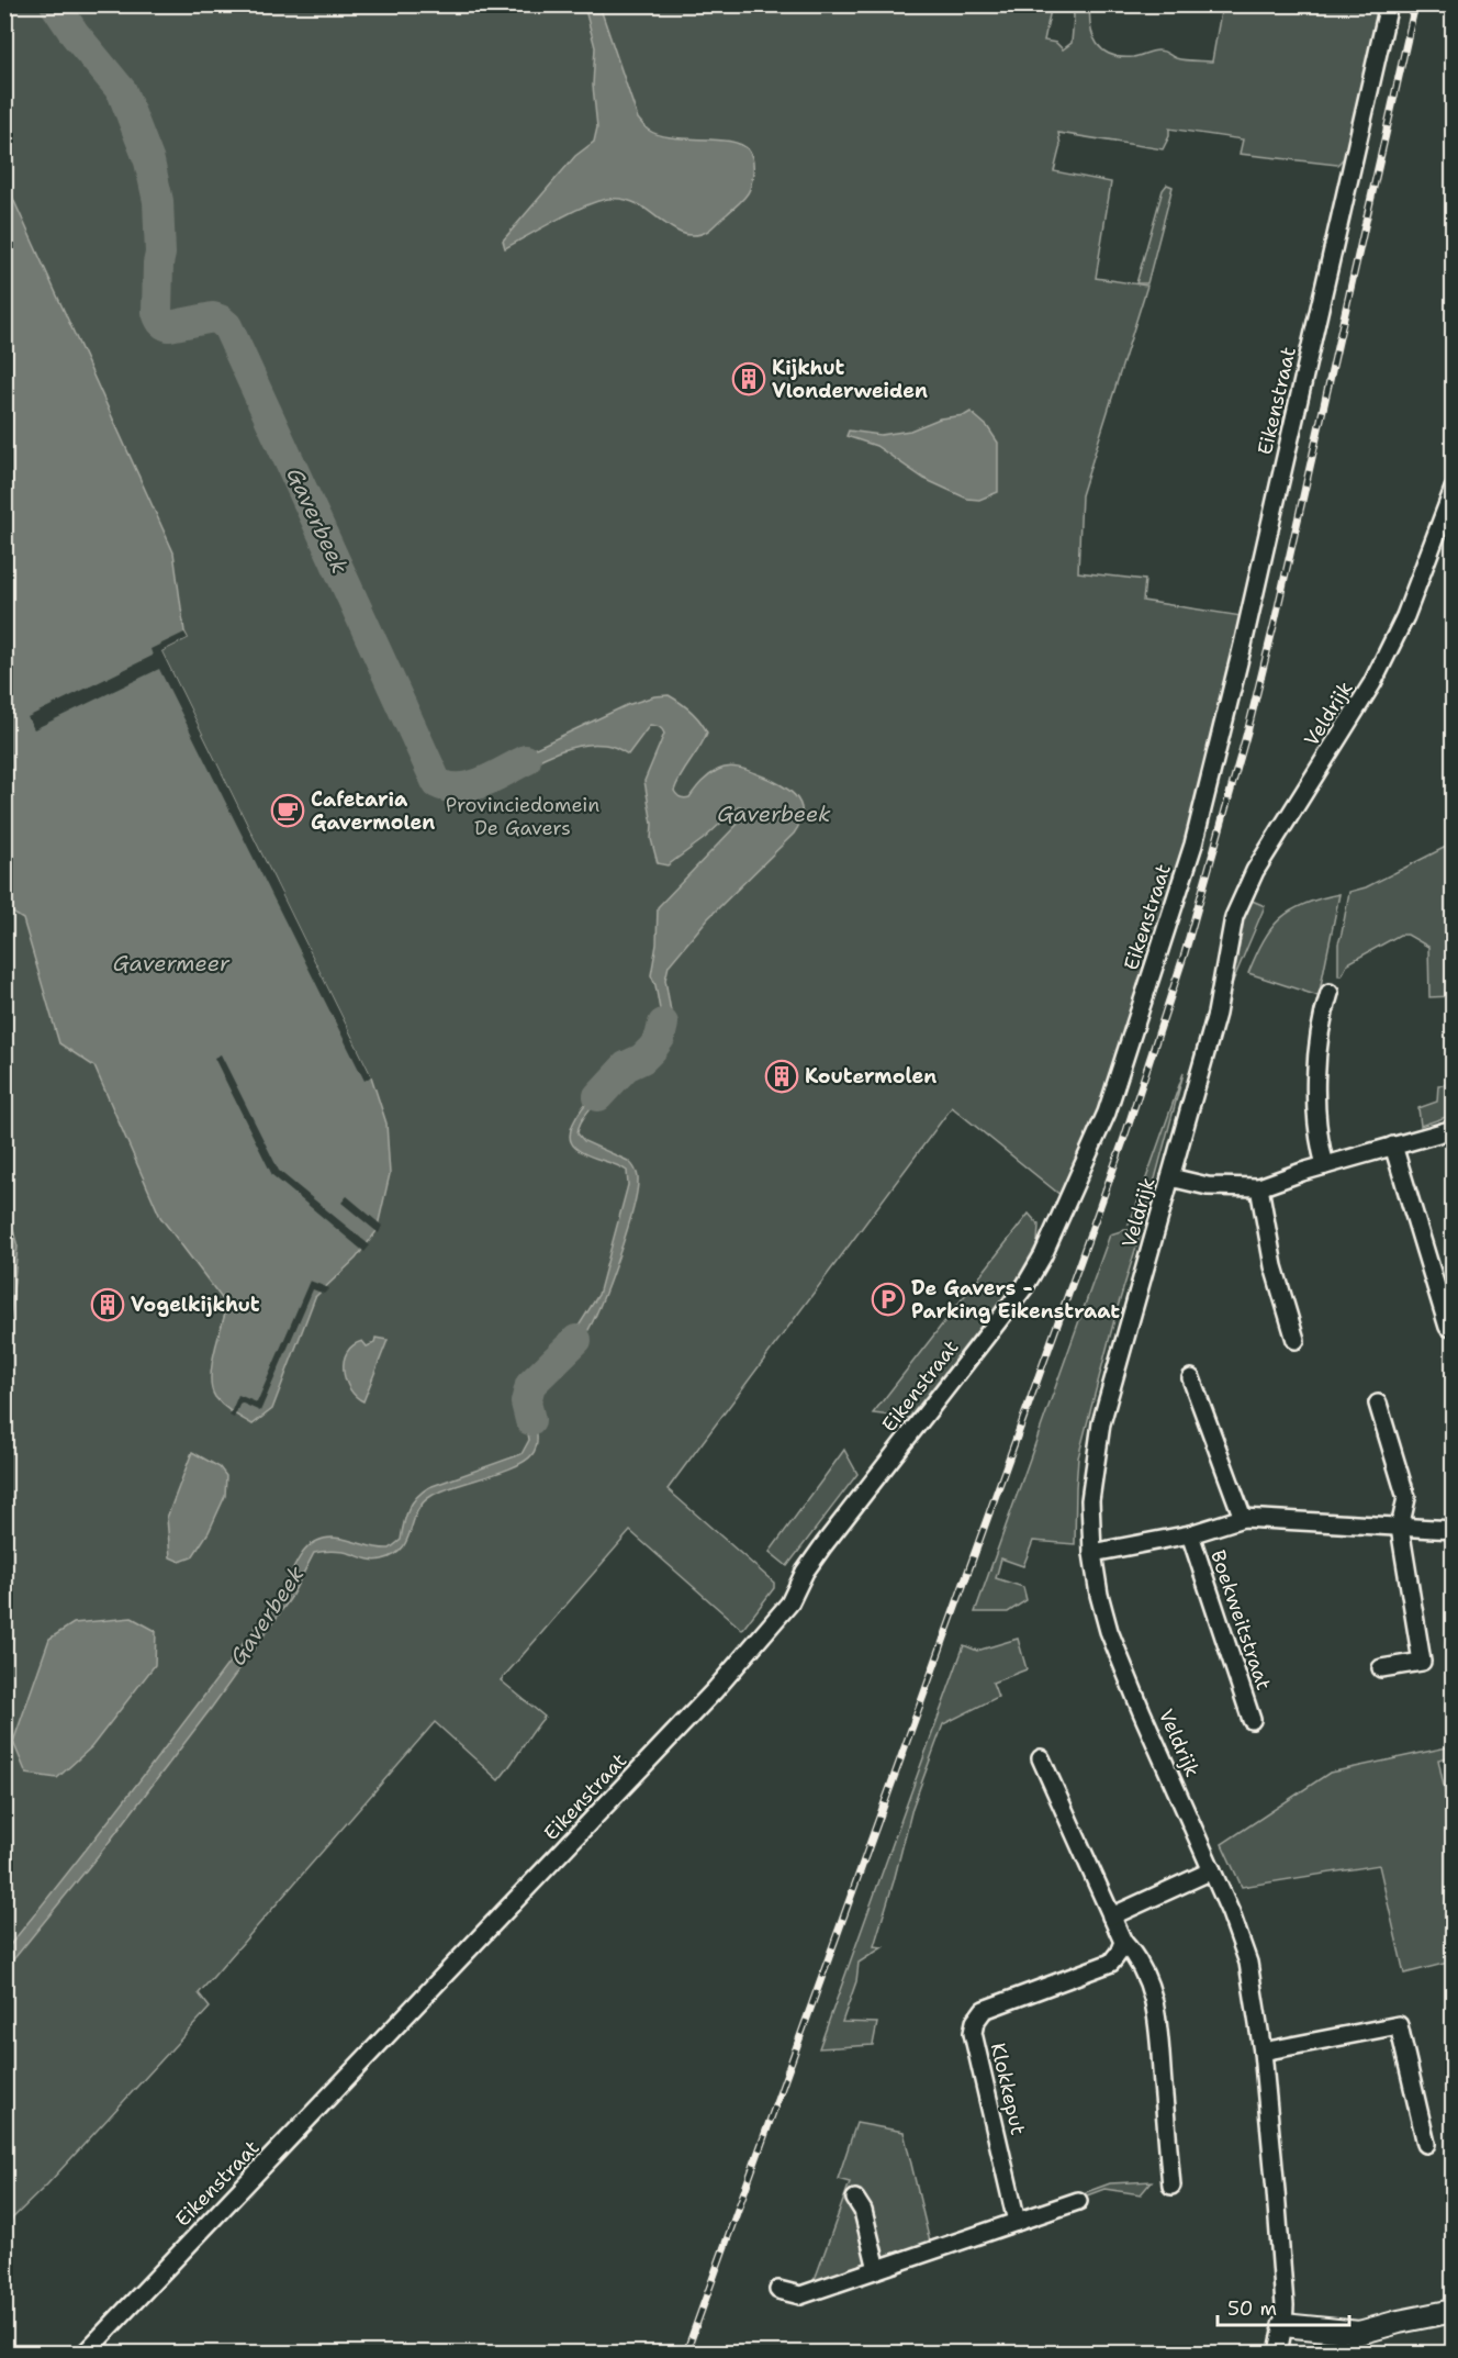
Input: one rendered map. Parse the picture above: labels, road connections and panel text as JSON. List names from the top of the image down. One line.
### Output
{"streets":{"street":["Eikenstraat","Veldrijk","Boekweitstraat","Klokkeput"]},"crossings":[["Veldrijk","Boekweitstraat"]],"water":["Gaverbeek","Gavermeer"],"parks":["Provinciedomein De Gavers"],"places":{"building":["Kijkhut Vlonderweiden","Koutermolen","Vogelkijkhut"],"cafe":["Cafetaria Gavermolen"],"parking":["De Gavers - Parking Eikenstraat"]},"scale_bar":"50 m"}
